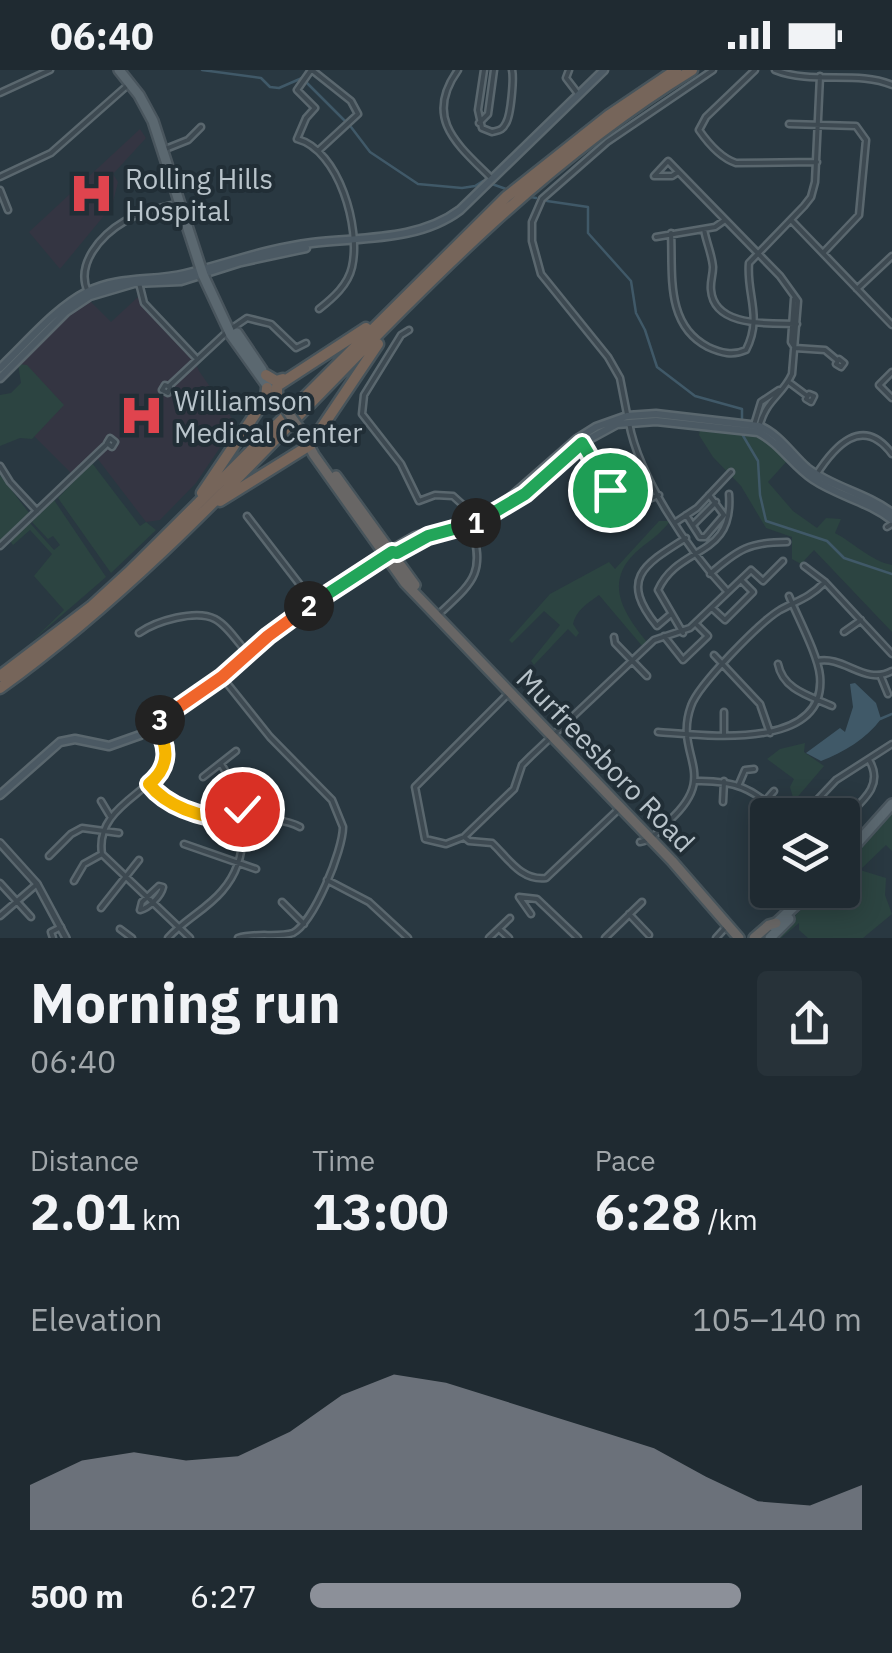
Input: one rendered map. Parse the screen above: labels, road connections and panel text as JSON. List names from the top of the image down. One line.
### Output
{"streets":{"highway":["Murfreesboro Road"]},"places":{"hospital":["Rolling Hills Hospital","Williamson Medical Center"]},"page":{"status":"06:40","pins":["1","2","3"],"heading":["Morning run","06:40"],"stats":[["Distance","2.01 km"],["Time","13:00"],["Pace","6:28 /km"]],"chart":["Elevation","105–140 m"],"list":[{"name":"500 m","note":"6:27"}]}}
